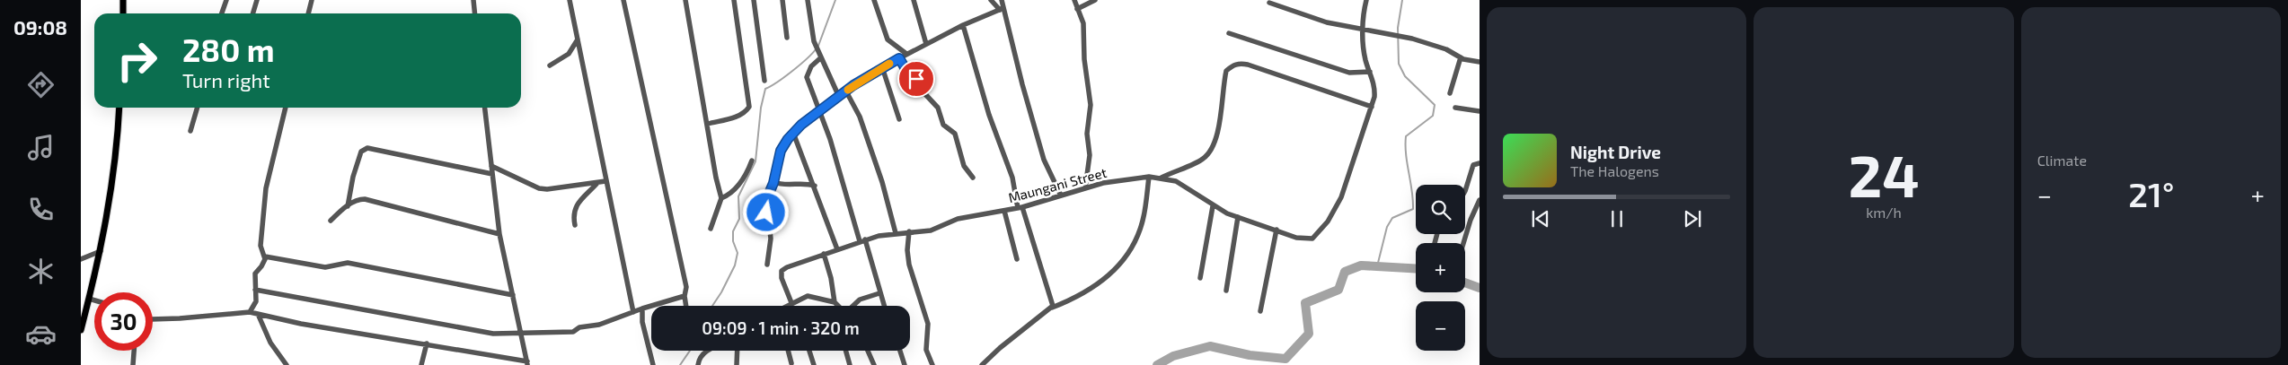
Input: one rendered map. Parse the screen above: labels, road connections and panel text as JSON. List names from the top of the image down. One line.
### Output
{"streets":{"street":["Maungani Street"]},"page":{"tabs":"09:08","tile":[["24","km/h"],"Climate"],"turn":["280 m","Turn right"],"song":["Night Drive","The Halogens"],"heat":["−","21°","+"],"map_buttons":["+","−"],"limit":"30","trip":"09:09 · 1 min · 320 m"}}
